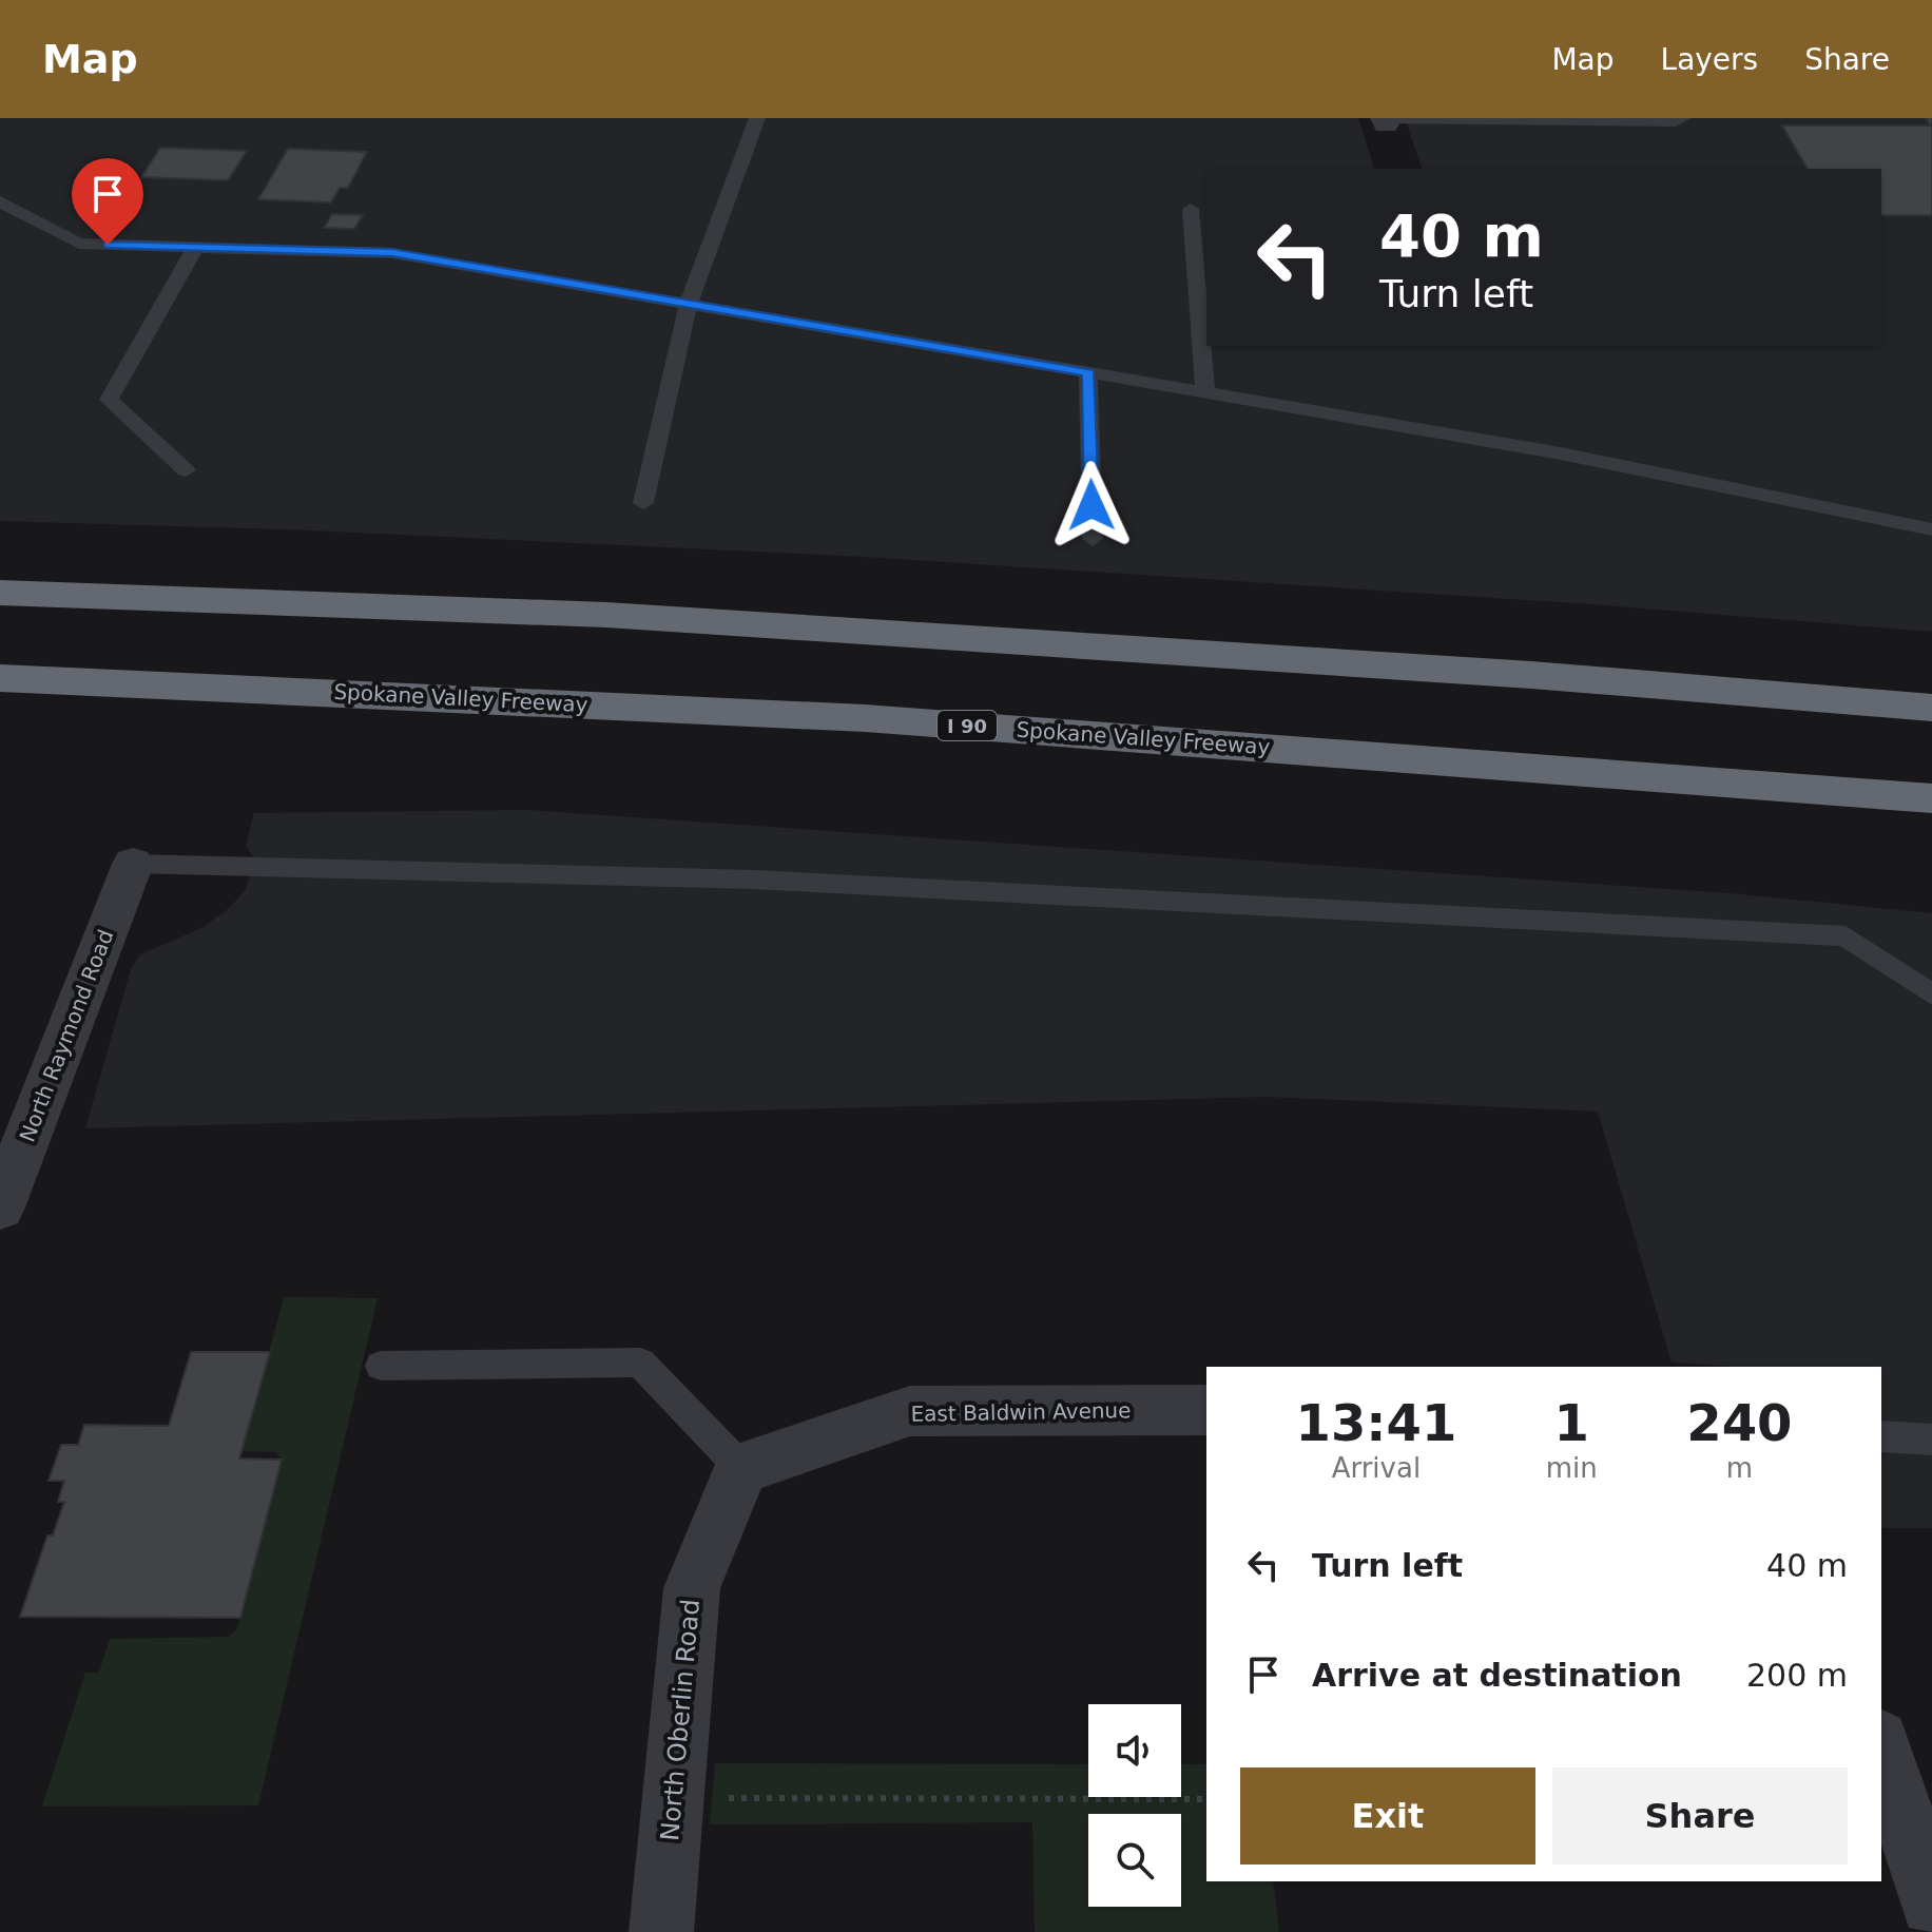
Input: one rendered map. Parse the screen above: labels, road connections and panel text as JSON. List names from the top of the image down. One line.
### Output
{"streets":{"highway":["Spokane Valley Freeway","I 90"],"street":["North Raymond Road","East Baldwin Avenue","North Oberlin Road"]},"crossings":[["East Baldwin Avenue","North Oberlin Road"]],"page":{"header":"Map","nav":["Map","Layers","Share"],"turn":["40 m","Turn left"],"eta":["13:41","Arrival","1","min","240","m"],"list":[{"name":"Turn left","value":"40 m"},{"name":"Arrive at destination","value":"200 m"}],"buttons":["Exit","Share"]}}
